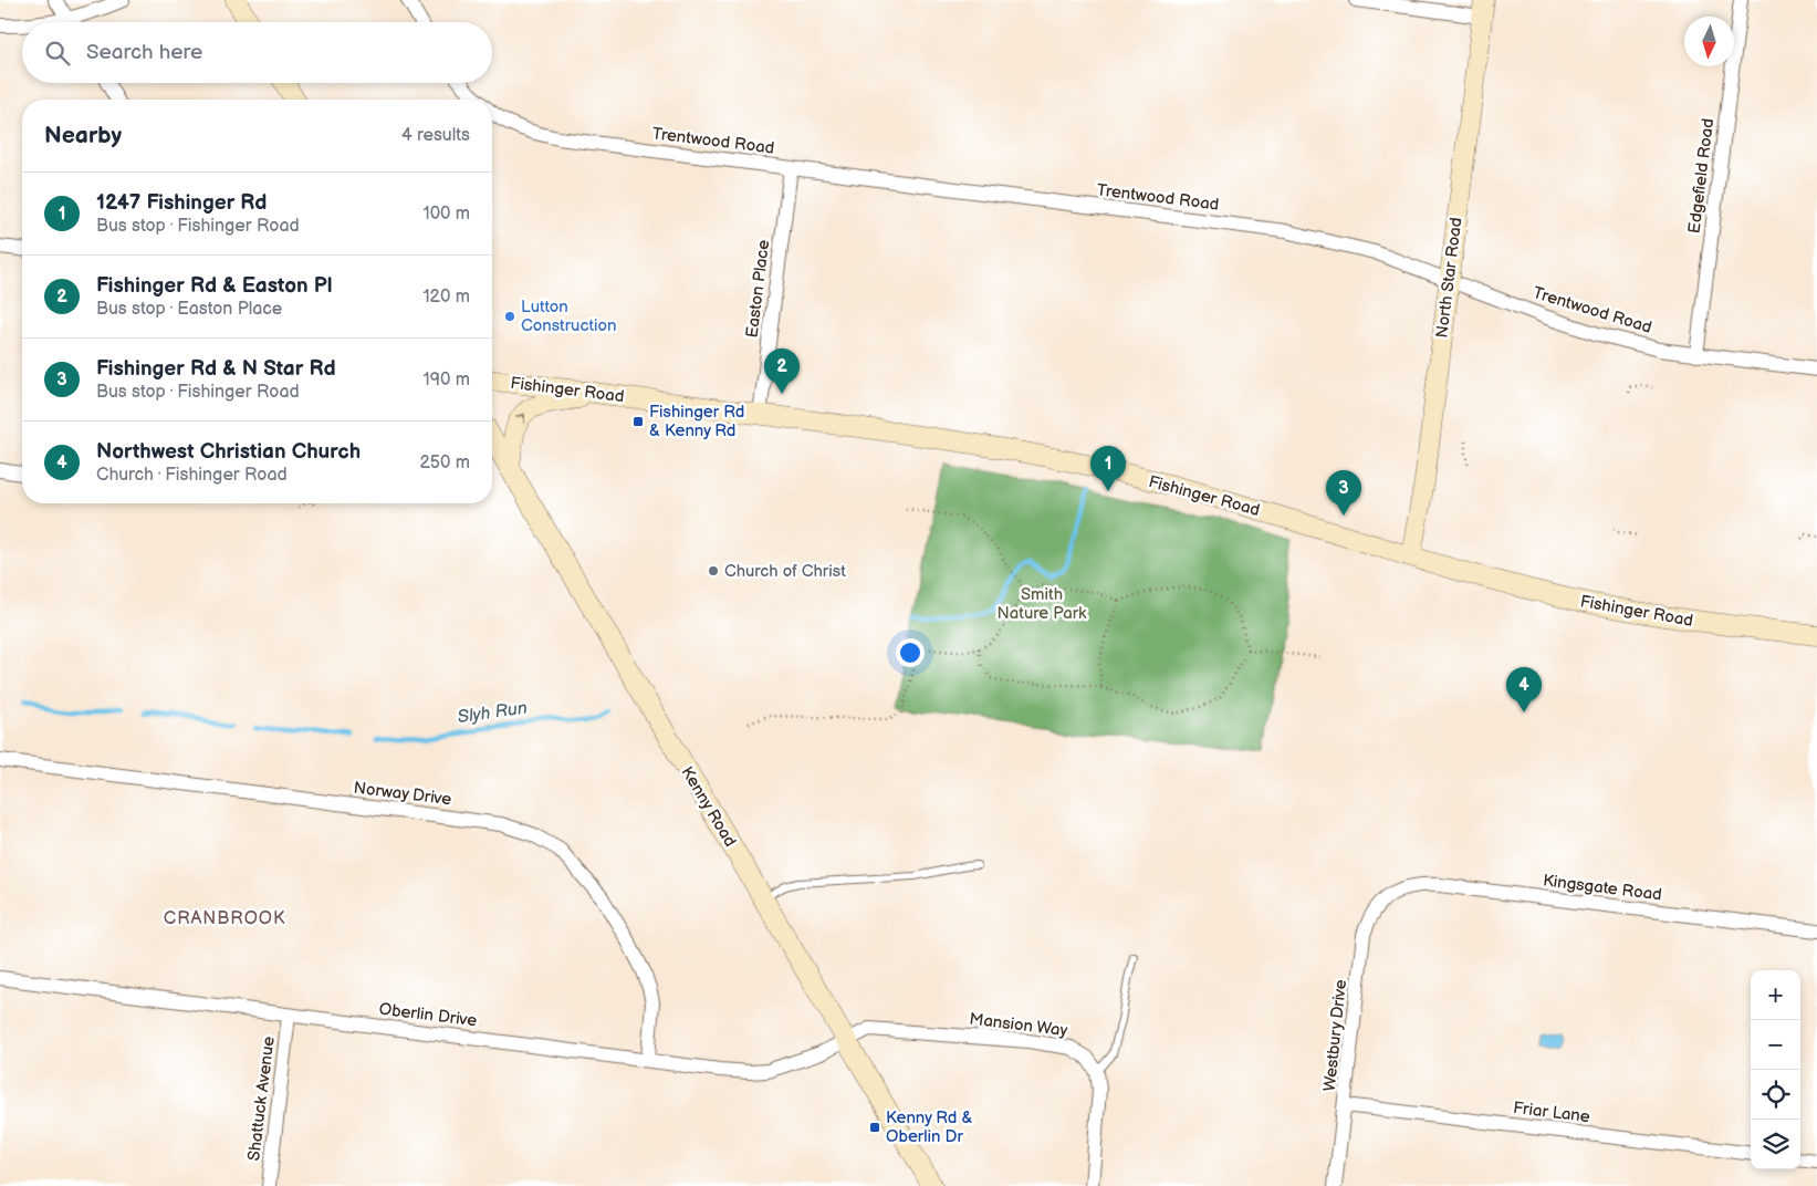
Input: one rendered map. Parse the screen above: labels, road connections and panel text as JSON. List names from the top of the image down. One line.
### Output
{"streets":{"main road":["North Star Road","Fishinger Road","Kenny Road"],"street":["Trentwood Road","Edgefield Road","Easton Place","Norway Drive","Kingsgate Road","Oberlin Drive","Mansion Way","Westbury Drive","Shattuck Avenue","Friar Lane"]},"crossings":[["Trentwood Road","Edgefield Road"],["Trentwood Road","North Star Road"],["Trentwood Road","Easton Place"],["North Star Road","Fishinger Road"],["Easton Place","Fishinger Road"],["Norway Drive","Oberlin Drive"],["Kenny Road","Oberlin Drive"],["Kenny Road","Mansion Way"],["Kingsgate Road","Westbury Drive"],["Oberlin Drive","Mansion Way"],["Oberlin Drive","Shattuck Avenue"],["Westbury Drive","Friar Lane"]],"districts":["CRANBROOK"],"water":["Slyh Run"],"parks":["Smith Nature Park"],"places":{"other":["Lutton Construction","Church of Christ"],"transit":["Fishinger Rd & Kenny Rd","Kenny Rd & Oberlin Dr"]},"north":"bottom","page":{"search":"Search here","heading":["Nearby","4 results"],"list":[{"mark":"1","name":"1247 Fishinger Rd","note":"Bus stop · Fishinger Road","value":"100 m"},{"mark":"2","name":"Fishinger Rd & Easton Pl","note":"Bus stop · Easton Place","value":"120 m"},{"mark":"3","name":"Fishinger Rd & N Star Rd","note":"Bus stop · Fishinger Road","value":"190 m"},{"mark":"4","name":"Northwest Christian Church","note":"Church · Fishinger Road","value":"250 m"}],"pins":["2","1","3","4"],"map_buttons":["+","−"]}}
